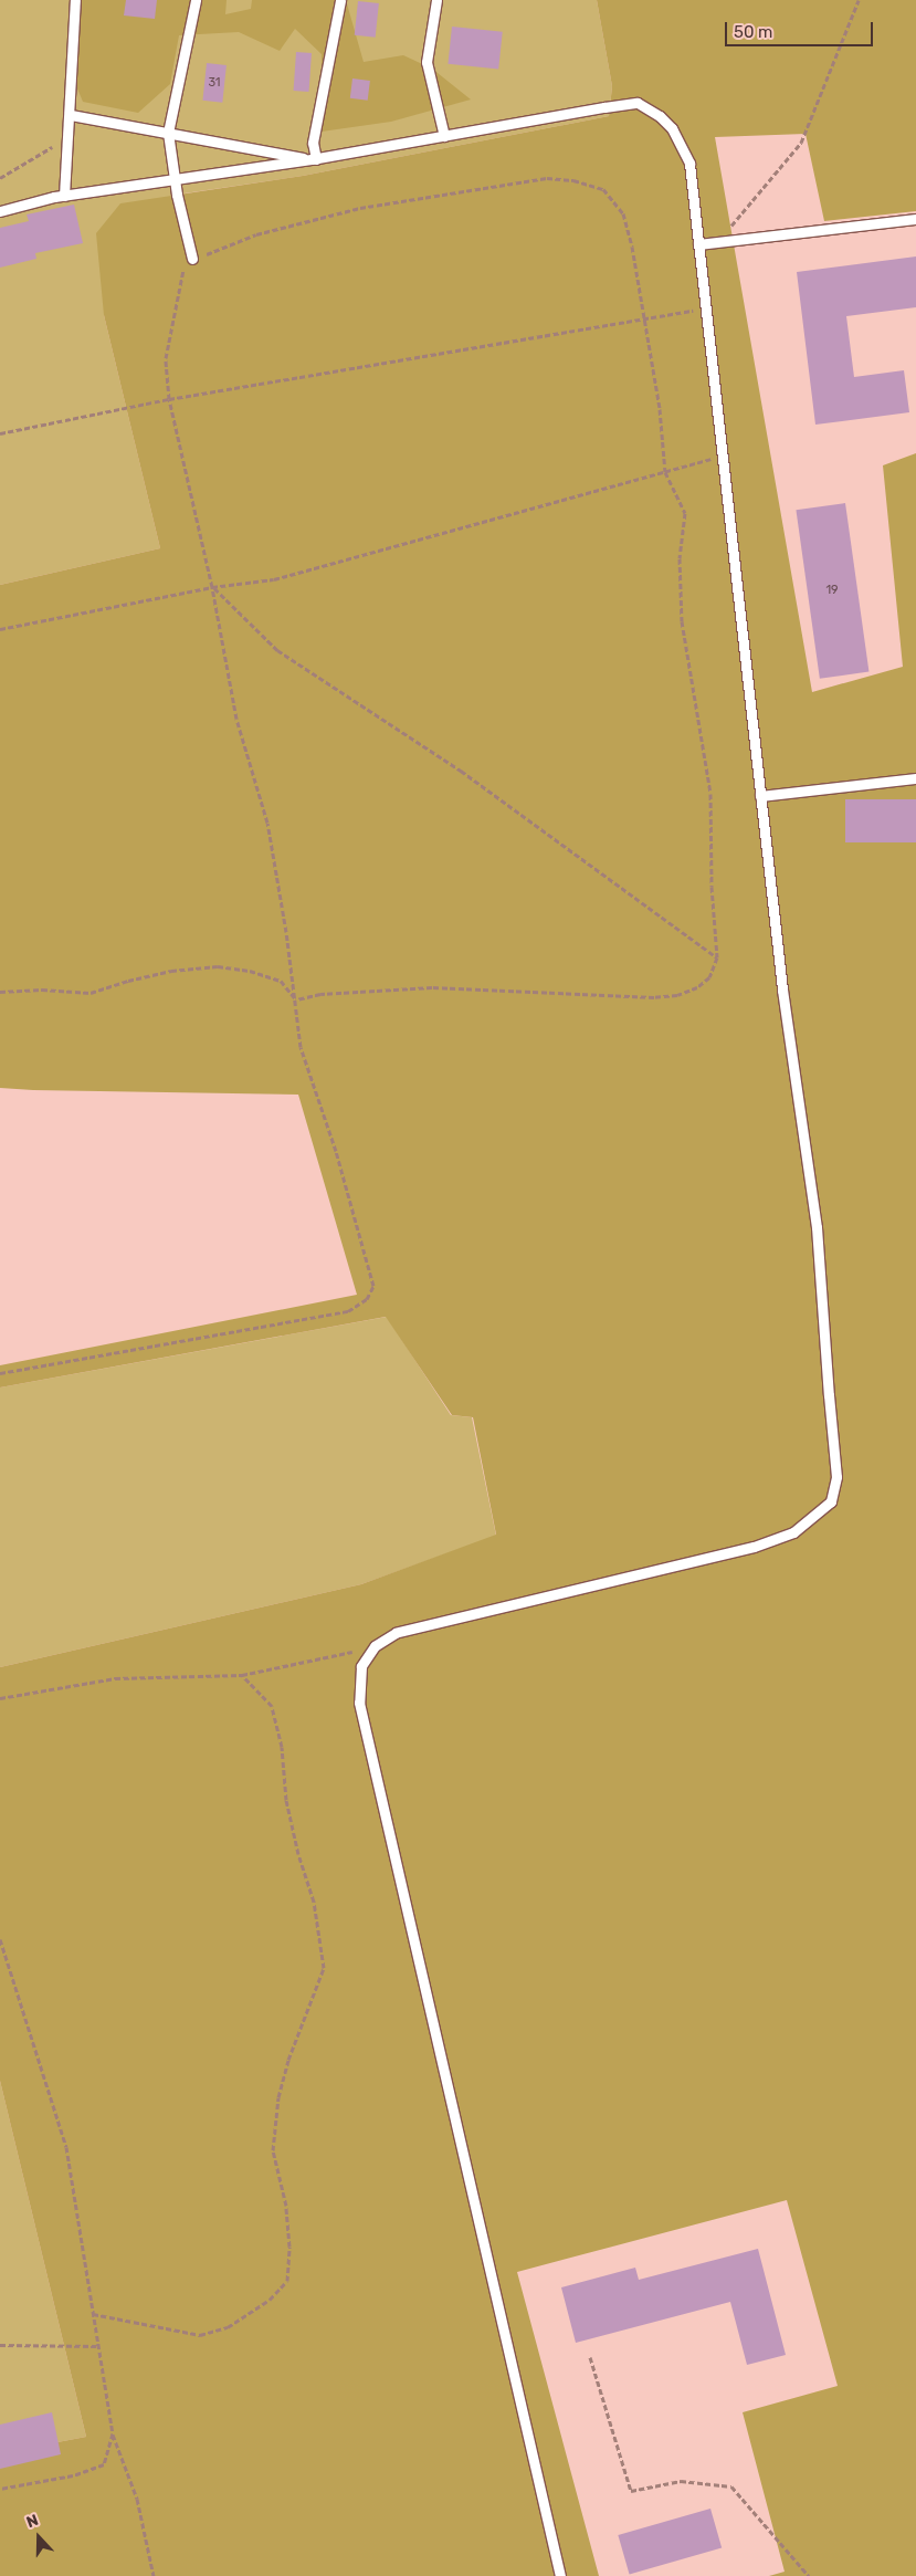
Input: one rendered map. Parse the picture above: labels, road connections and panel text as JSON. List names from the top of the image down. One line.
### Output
{"house_numbers":["31","19"],"scale_bar":"50 m","north":"top"}
